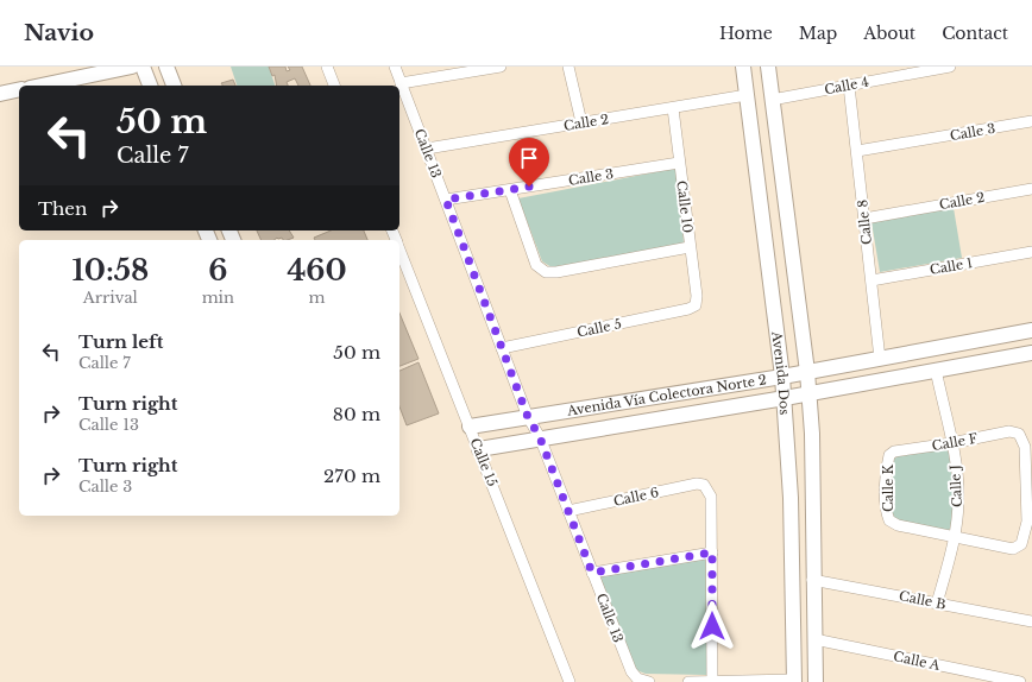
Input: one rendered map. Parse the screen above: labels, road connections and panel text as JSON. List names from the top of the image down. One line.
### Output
{"streets":{"street":["Calle 4","Calle 2","Calle 3","Calle 13","Calle 10","Calle 8","Calle 1","Calle 5","Avenida Dos","Avenida Vía Colectora Norte 2","Calle F","Calle 15","Calle J","Calle K","Calle 6","Calle B","Calle A"]},"crossings":[["Calle 4","Calle 8"],["Calle 4","Avenida Dos"],["Calle 2","Calle 13"],["Calle 2","Calle 10"],["Calle 2","Calle 8"],["Calle 2","Avenida Dos"],["Calle 3","Calle 13"],["Calle 3","Calle 10"],["Calle 3","Calle 8"],["Calle 13","Calle 5"],["Calle 13","Avenida Vía Colectora Norte 2"],["Calle 13","Calle 6"],["Calle 10","Calle 5"],["Calle 8","Calle 1"],["Calle 8","Avenida Vía Colectora Norte 2"],["Avenida Dos","Avenida Vía Colectora Norte 2"],["Avenida Dos","Calle B"],["Avenida Dos","Calle A"],["Avenida Vía Colectora Norte 2","Calle 15"],["Avenida Vía Colectora Norte 2","Calle J"],["Calle F","Calle J"],["Calle F","Calle K"],["Calle J","Calle K"],["Calle J","Calle B"]],"page":{"header":"Navio","nav":["Home","Map","About","Contact"],"turn":["50 m","Calle 7"],"then":"Then","eta":["10:58","Arrival","6","min","460","m"],"list":[{"name":"Turn left","note":"Calle 7","value":"50 m"},{"name":"Turn right","note":"Calle 13","value":"80 m"},{"name":"Turn right","note":"Calle 3","value":"270 m"}]}}
